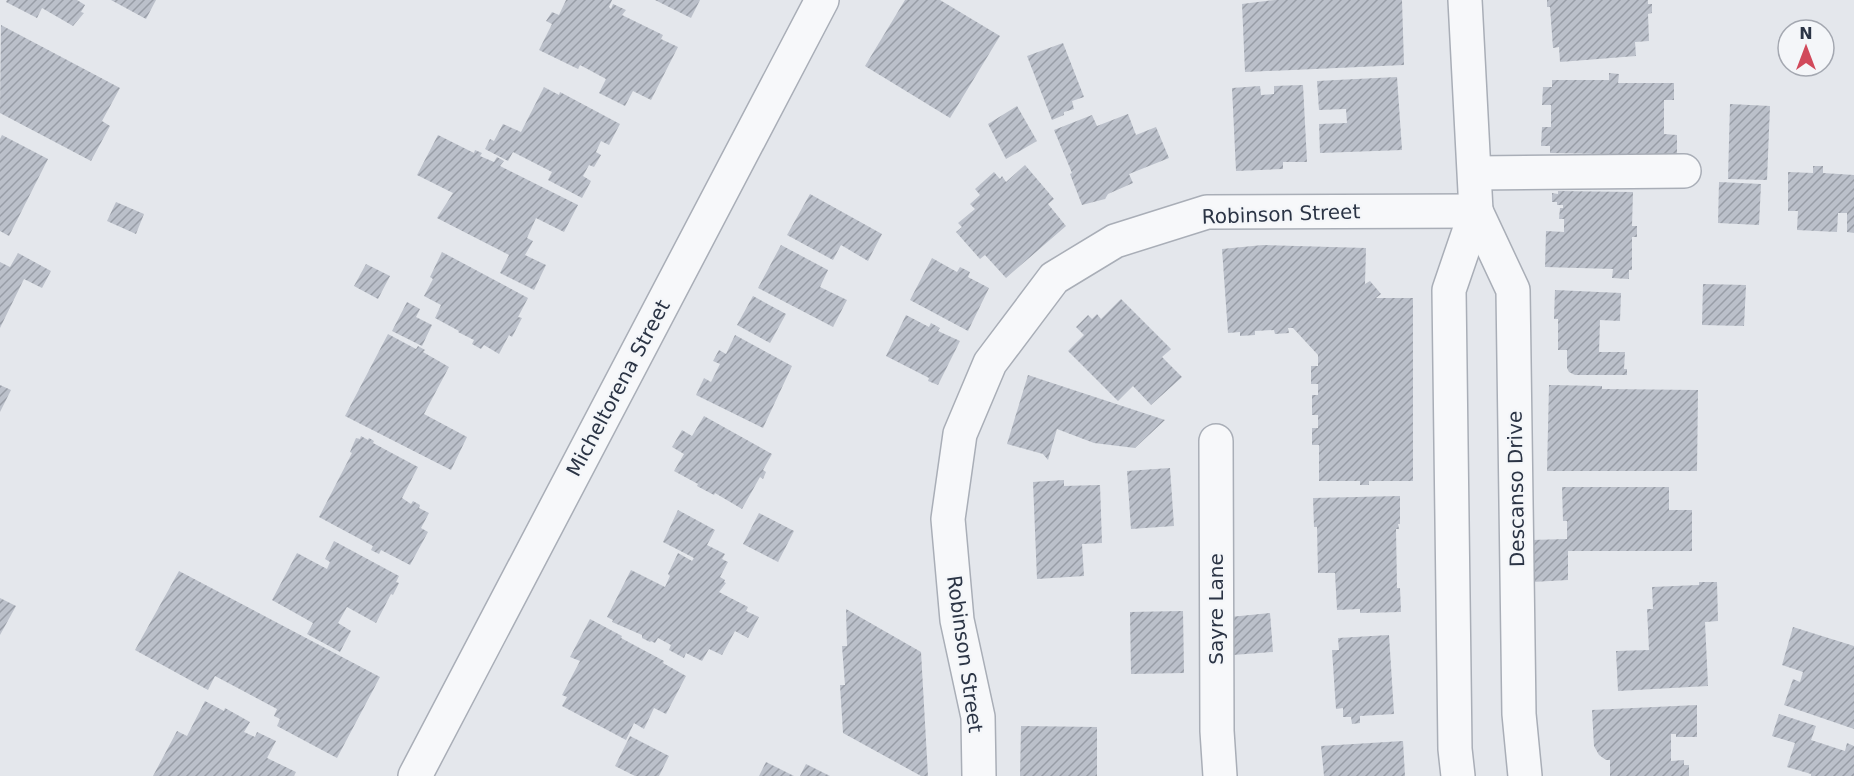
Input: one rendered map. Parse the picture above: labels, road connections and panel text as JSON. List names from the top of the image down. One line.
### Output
{"streets":{"street":["Robinson Street","Micheltorena Street","Descanso Drive","Sayre Lane"]},"crossings":[["Robinson Street","Descanso Drive"]],"north":"top"}
